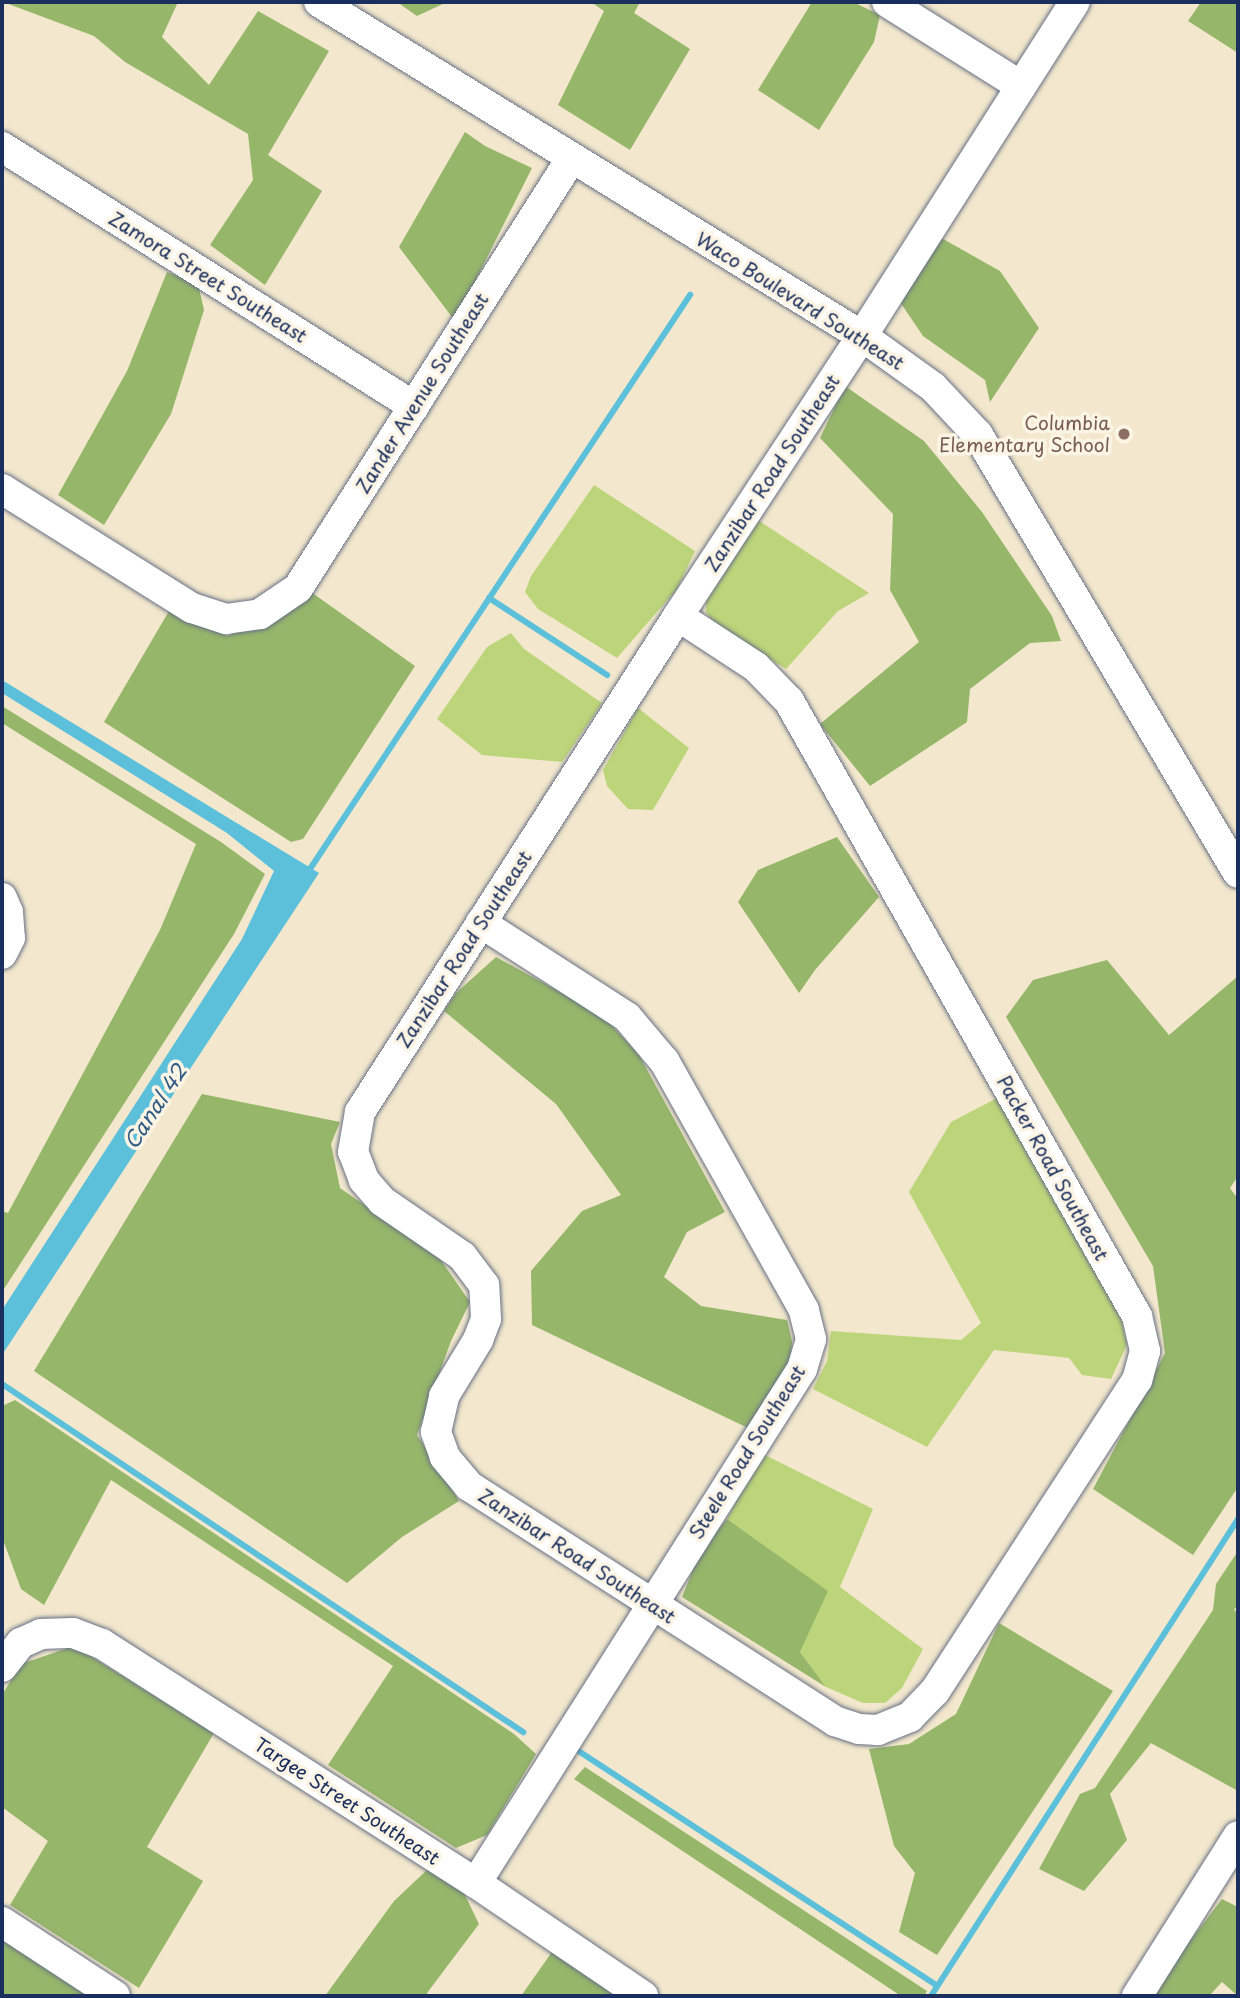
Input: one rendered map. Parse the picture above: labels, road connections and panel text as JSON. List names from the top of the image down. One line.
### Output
{"streets":{"street":["Zamora Street Southeast","Waco Boulevard Southeast","Zander Avenue Southeast","Zanzibar Road Southeast","Packer Road Southeast","Steele Road Southeast","Targee Street Southeast"]},"crossings":[["Zamora Street Southeast","Zander Avenue Southeast"],["Waco Boulevard Southeast","Zander Avenue Southeast"],["Waco Boulevard Southeast","Zanzibar Road Southeast"],["Zanzibar Road Southeast","Packer Road Southeast"],["Zanzibar Road Southeast","Steele Road Southeast"],["Steele Road Southeast","Targee Street Southeast"]],"water":["Canal 42"],"places":["Columbia Elementary School"]}
